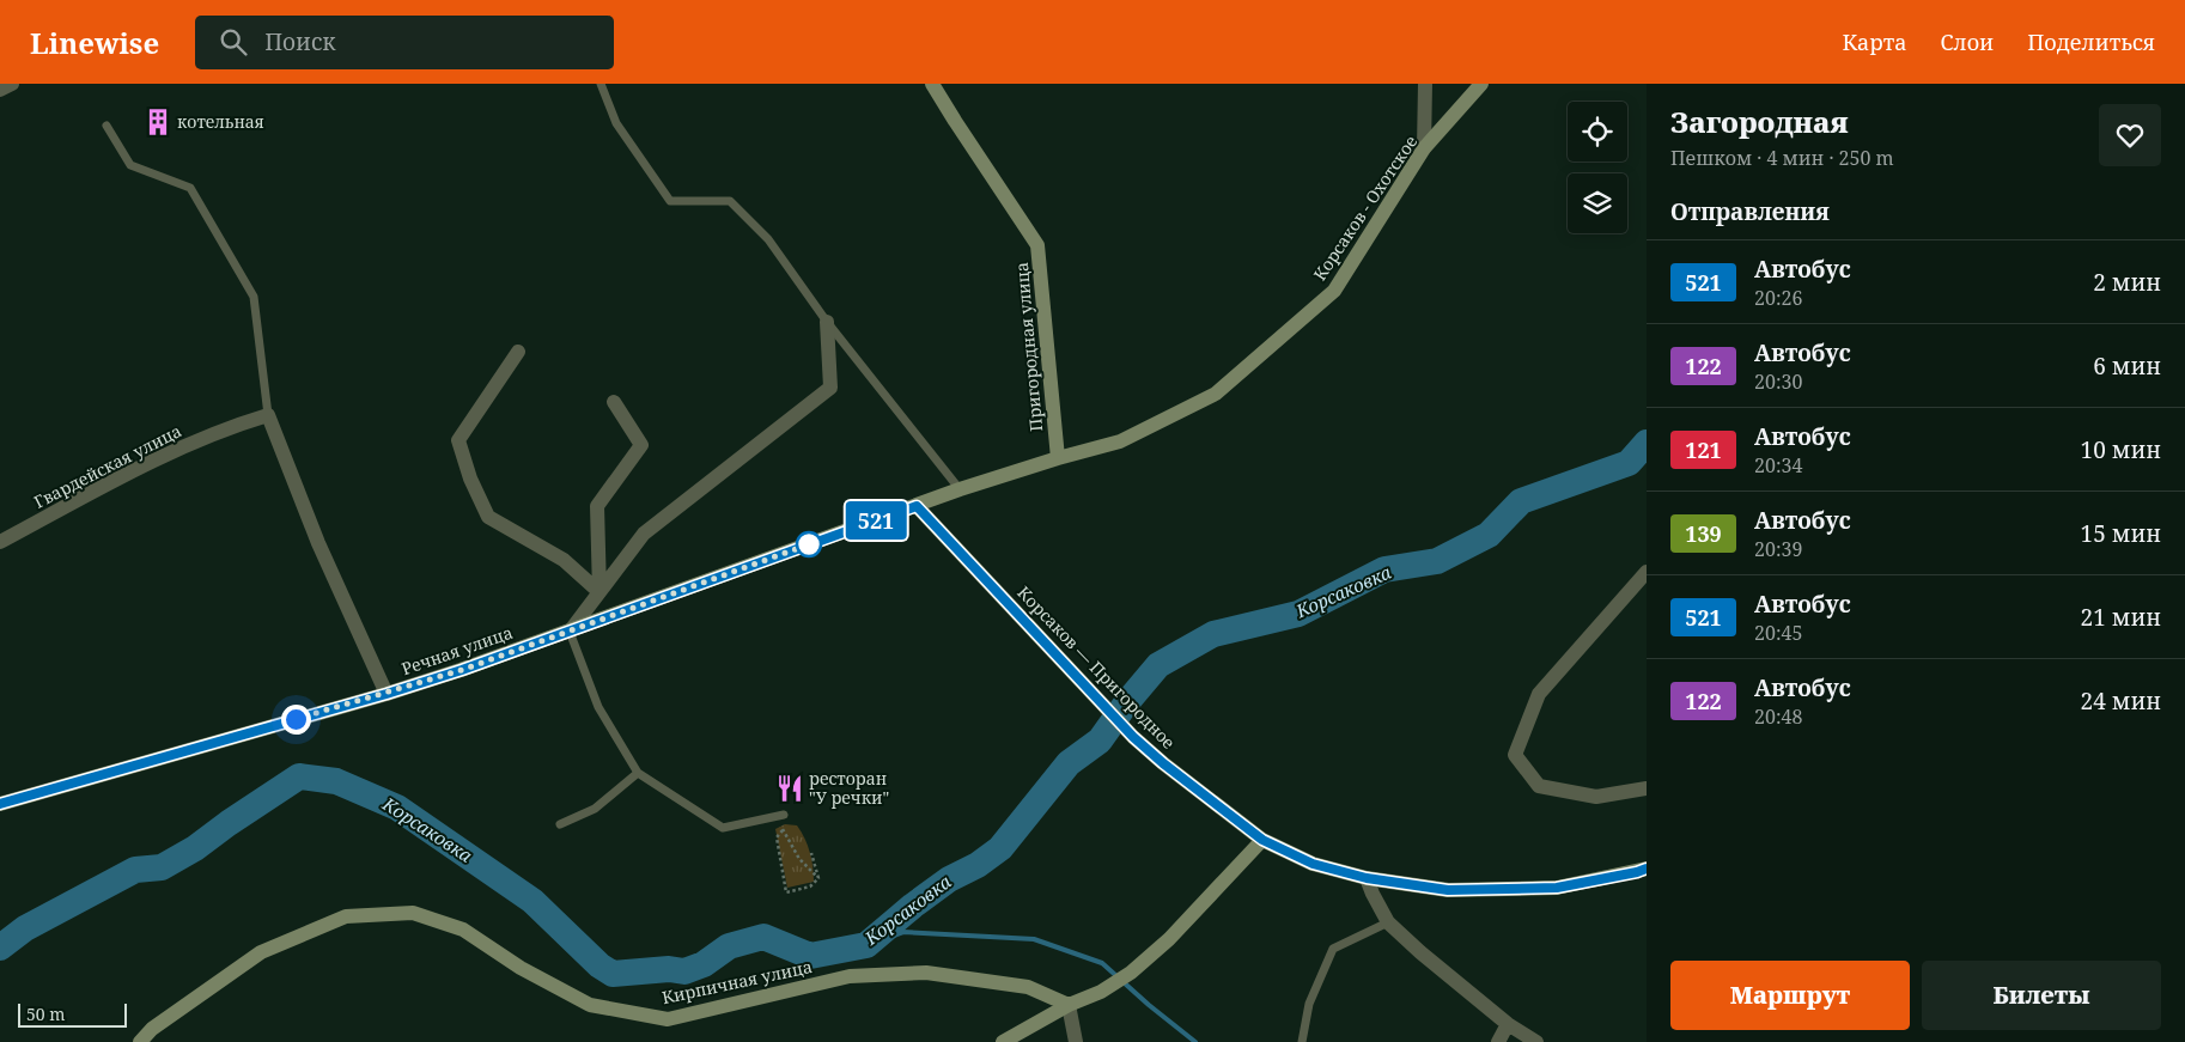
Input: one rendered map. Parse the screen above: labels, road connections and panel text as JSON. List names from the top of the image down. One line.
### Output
{"streets":{"street":["Корсаков - Охотское","Пригородная улица","Гвардейская улица","Речная улица","Корсаков — Пригородное","Кирпичная улица"]},"crossings":[["Корсаков - Охотское","Пригородная улица"],["Корсаков - Охотское","Речная улица"],["Корсаков - Охотское","Корсаков — Пригородное"],["Речная улица","Корсаков — Пригородное"]],"water":["Корсаковка"],"places":{"building":["котельная"],"restaurant":["ресторан \"У речки\""]},"lines":["bus line 521"],"scale_bar":"50 m","page":{"header":"Linewise","search":"Поиск","nav":["Карта","Слои","Поделиться"],"on_map":"521","heading":[["Загородная","Пешком · 4 мин · 250 m"],"Отправления"],"list":[{"mark":"521","name":"Автобус","note":"20:26","value":"2 мин"},{"mark":"122","name":"Автобус","note":"20:30","value":"6 мин"},{"mark":"121","name":"Автобус","note":"20:34","value":"10 мин"},{"mark":"139","name":"Автобус","note":"20:39","value":"15 мин"},{"mark":"521","name":"Автобус","note":"20:45","value":"21 мин"},{"mark":"122","name":"Автобус","note":"20:48","value":"24 мин"}],"buttons":["Маршрут","Билеты"],"scale":"50 m"}}
